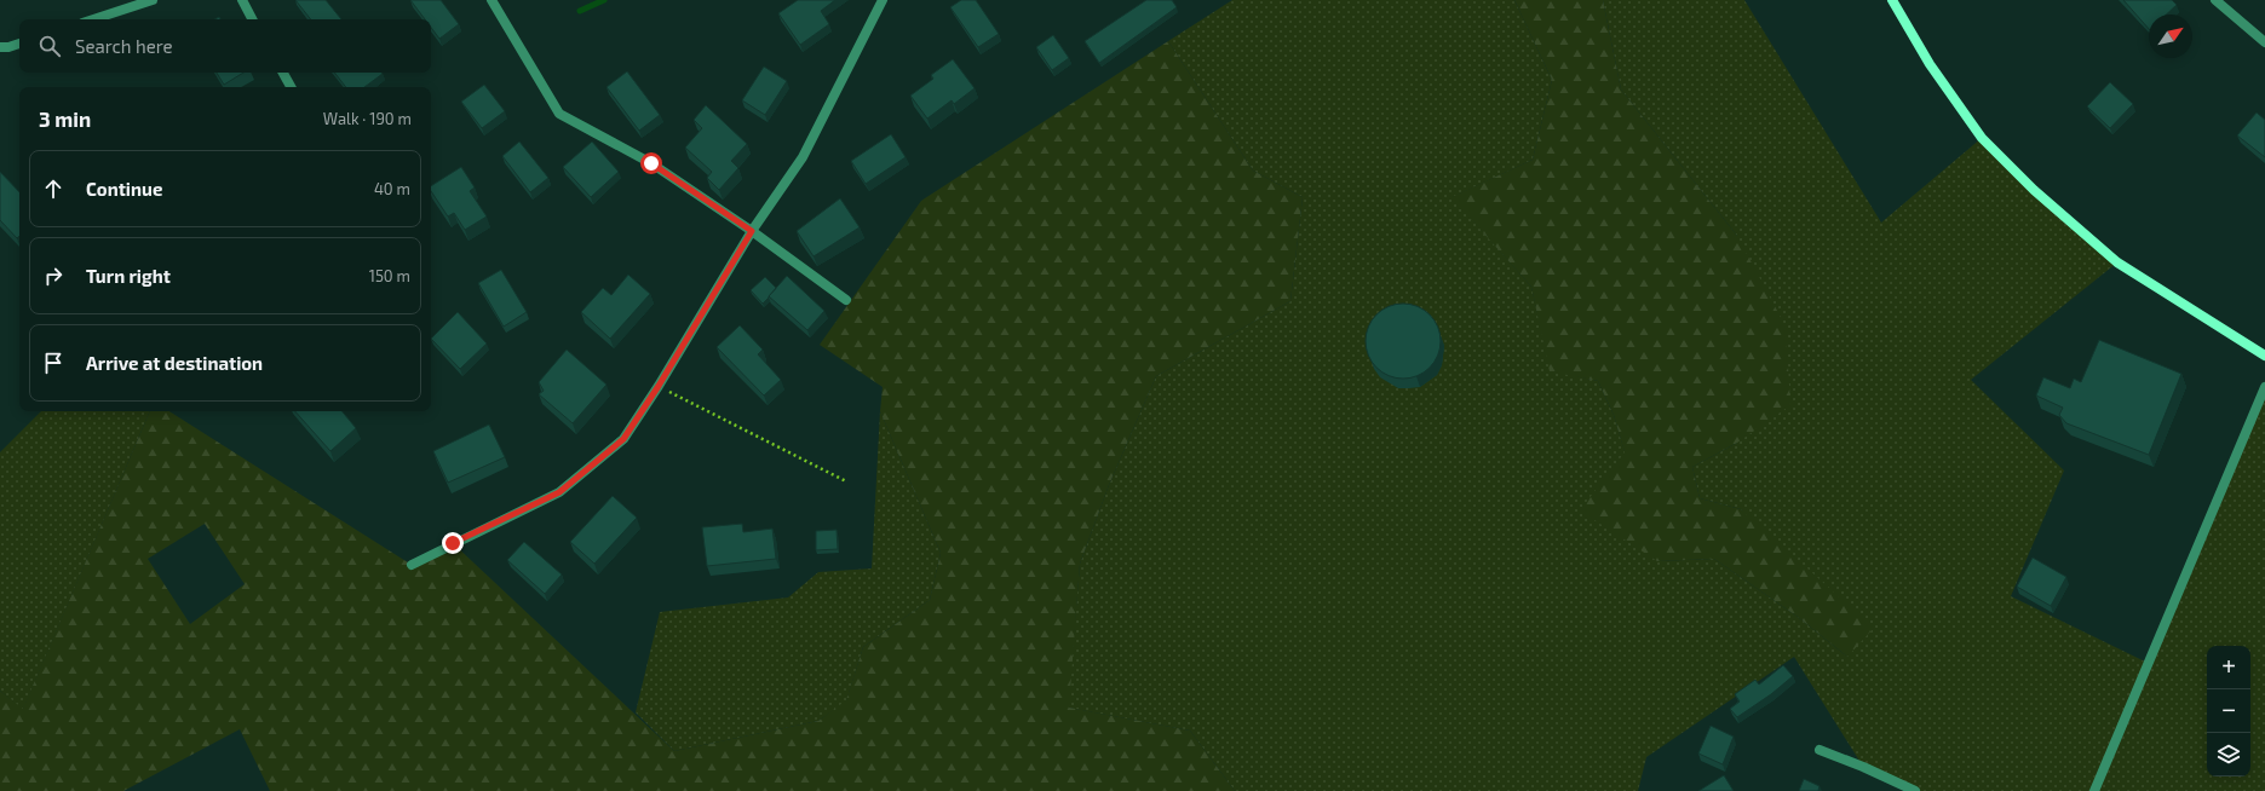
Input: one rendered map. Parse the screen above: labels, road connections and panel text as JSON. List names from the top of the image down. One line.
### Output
{"north":"top right","page":{"search":"Search here","heading":["3 min","Walk · 190 m"],"list":[["Continue","40 m"],["Turn right","150 m"],"Arrive at destination"],"map_buttons":["+","−"]}}
